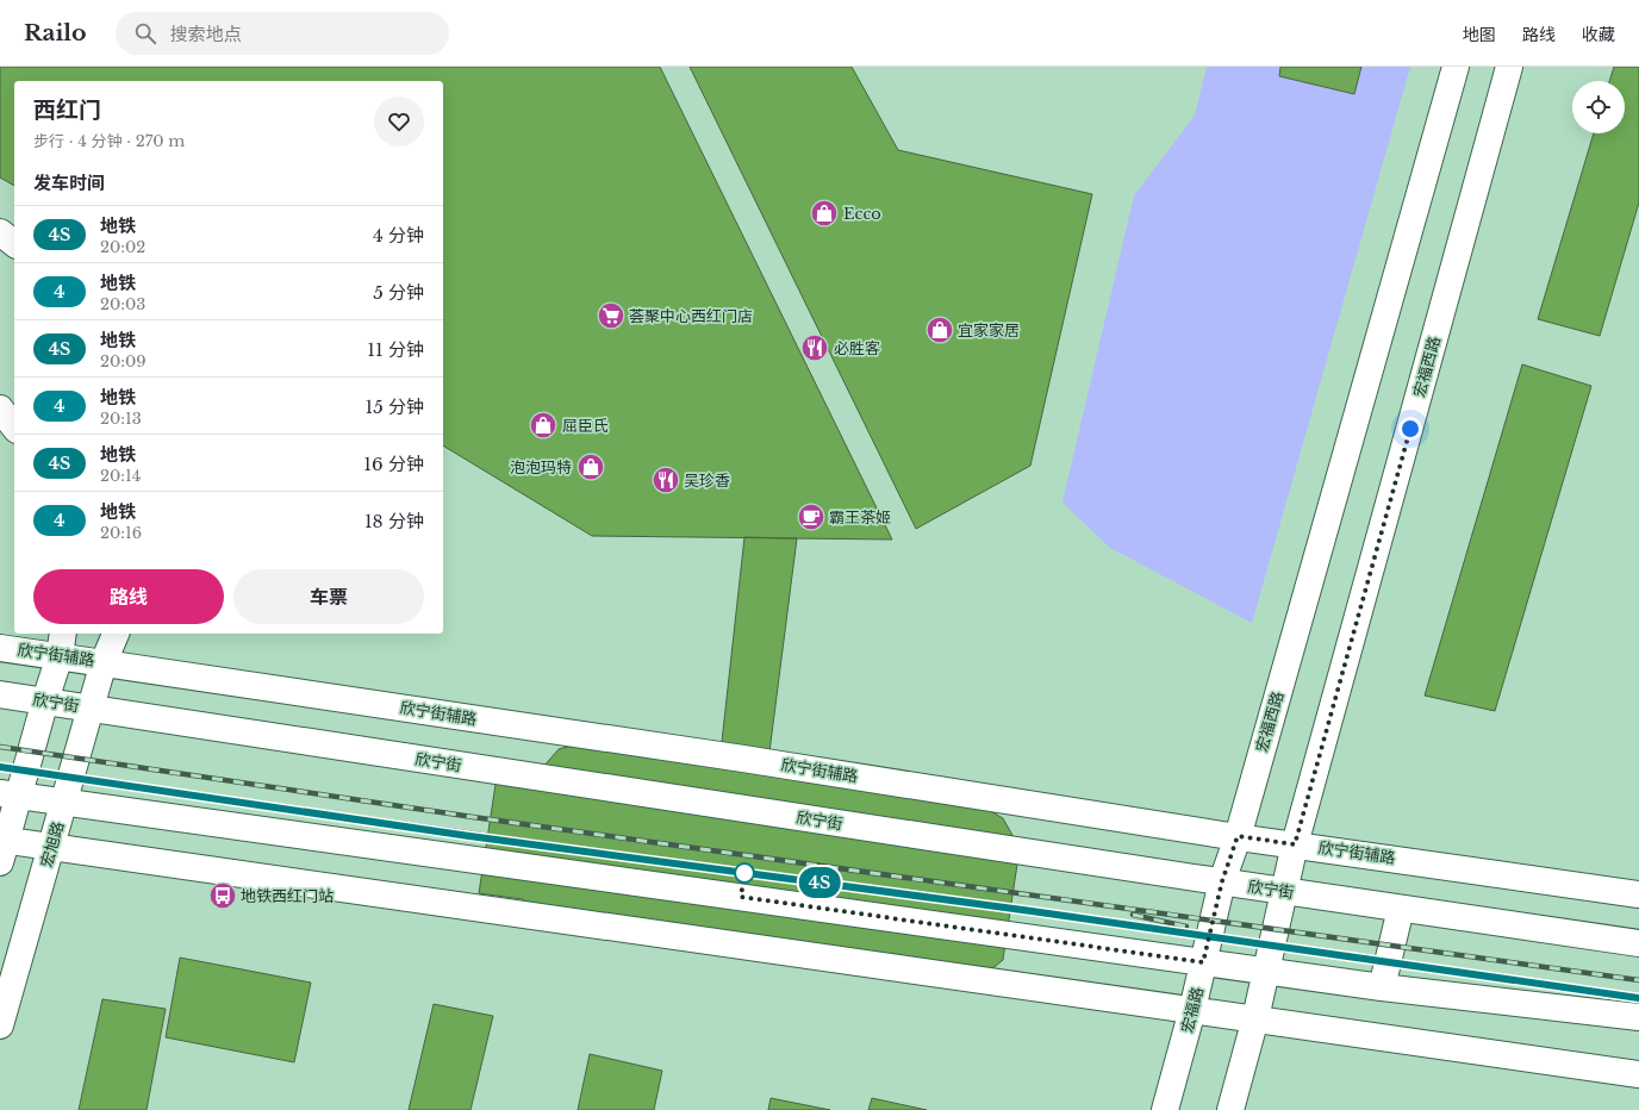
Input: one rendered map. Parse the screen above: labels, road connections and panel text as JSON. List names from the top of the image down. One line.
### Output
{"streets":{"main road":["宏福西路","欣宁街辅路","欣宁街","宏旭路","宏福路"]},"crossings":[["宏福西路","欣宁街辅路"],["宏福西路","欣宁街"],["宏福西路","宏福路"],["欣宁街辅路","宏旭路"],["欣宁街","宏旭路"],["欣宁街","宏福路"]],"places":{"shop":["Ecco","宜家家居","屈臣氏","泡泡玛特"],"supermarket":["荟聚中心西红门店"],"restaurant":["必胜客","吴珍香"],"cafe":["霸王茶姬"],"bus stop":["地铁西红门站"]},"lines":["metro line 4S"],"page":{"header":"Railo","search":"搜索地点","nav":["地图","路线","收藏"],"on_map":"4S","heading":[["西红门","步行 · 4 分钟 · 270 m"],"发车时间"],"list":[{"mark":"4S","name":"地铁","note":"20:02","value":"4 分钟"},{"mark":"4","name":"地铁","note":"20:03","value":"5 分钟"},{"mark":"4S","name":"地铁","note":"20:09","value":"11 分钟"},{"mark":"4","name":"地铁","note":"20:13","value":"15 分钟"},{"mark":"4S","name":"地铁","note":"20:14","value":"16 分钟"},{"mark":"4","name":"地铁","note":"20:16","value":"18 分钟"}],"buttons":["路线","车票"]}}
